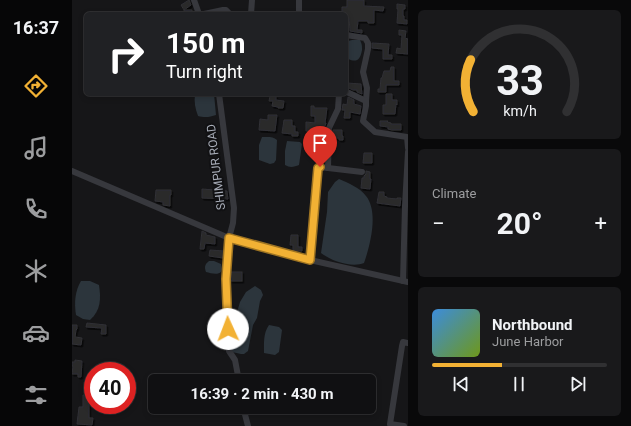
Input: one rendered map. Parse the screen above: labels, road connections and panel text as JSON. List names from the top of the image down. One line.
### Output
{"streets":{"street":["SHIMPUR ROAD"]},"page":{"tabs":"16:37","turn":["150 m","Turn right"],"tile":"Climate","heat":["−","20°","+"],"song":["Northbound","June Harbor"],"limit":"40","trip":"16:39 · 2 min · 430 m","gauge":["33","km/h"]}}
